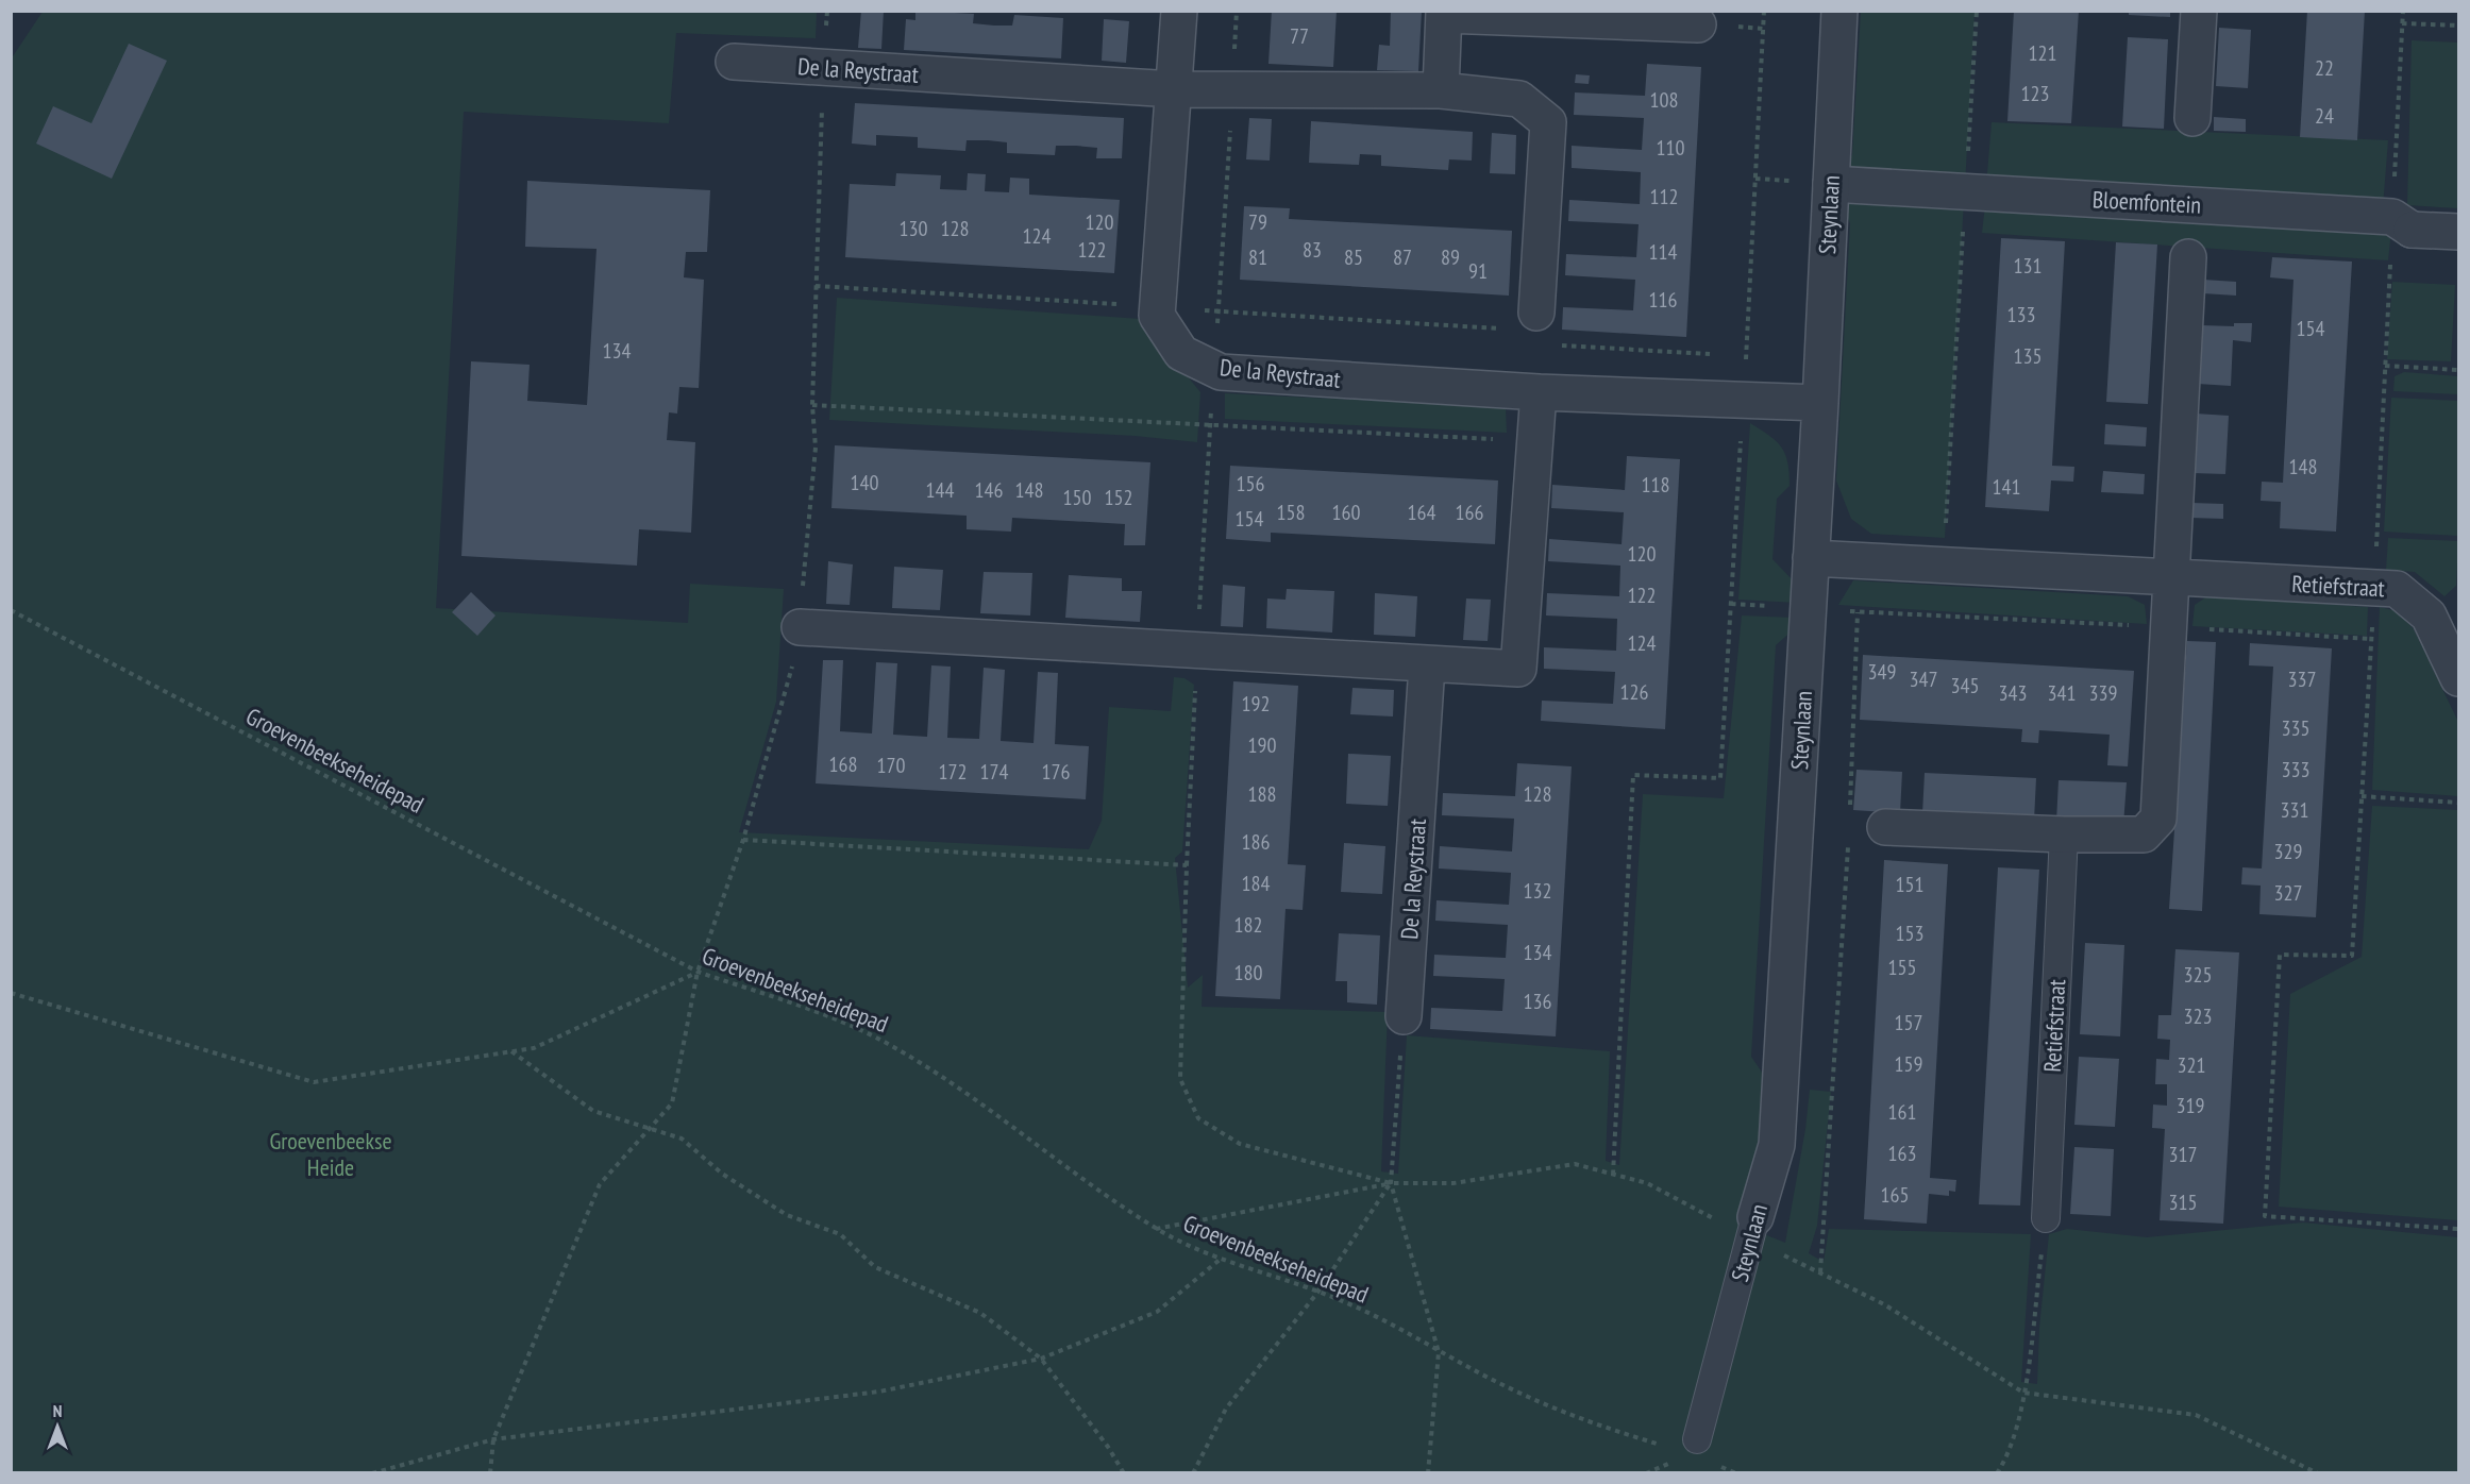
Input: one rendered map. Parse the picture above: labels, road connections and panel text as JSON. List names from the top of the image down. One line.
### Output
{"streets":{"street":["De la Reystraat","Bloemfontein","Steynlaan","Retiefstraat"],"path":["Groevenbeekseheidepad"]},"crossings":[["De la Reystraat","Steynlaan"],["Bloemfontein","Steynlaan"],["Steynlaan","Retiefstraat"]],"parks":["Groevenbeekse Heide"],"house_numbers":["77","121","22","123","108","24","110","112","120","79","130","128","124","122","83","114","81","85","87","89","131","91","116","133","154","134","135","148","140","156","118","141","144","146","148","150","152","158","160","164","166","154","120","122","124","349","347","337","345","126","343","341","339","192","335","190","168","170","333","172","174","176","188","128","331","186","329","184","151","132","327","182","153","134","155","180","325","136","323","157","159","321","319","161","163","317","165","315"],"north":"top"}
